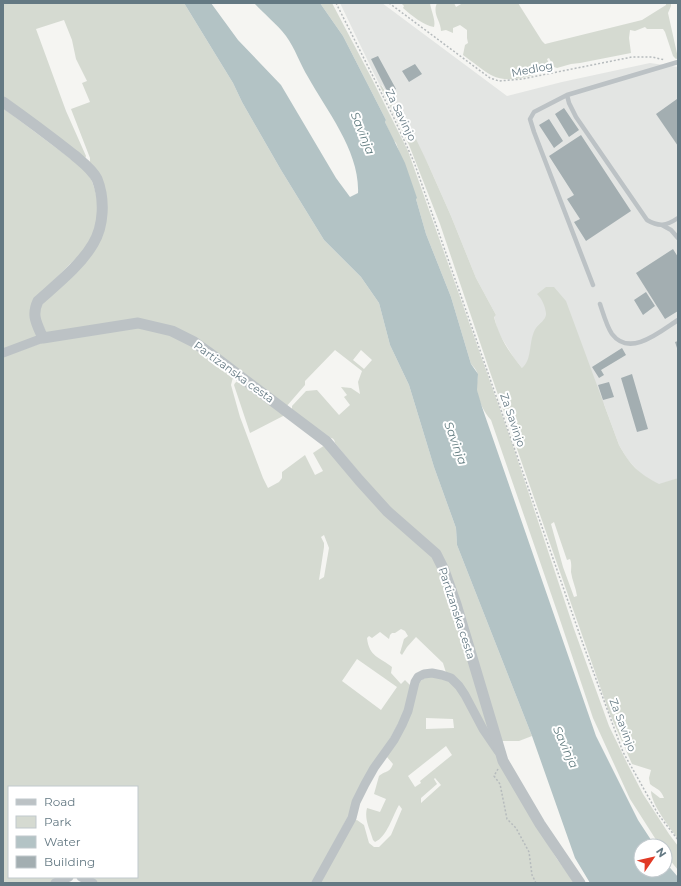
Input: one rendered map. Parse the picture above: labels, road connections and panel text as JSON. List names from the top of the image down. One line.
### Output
{"streets":{"street":["Partizanska cesta"],"path":["Medlog","Za Savinjo"]},"water":["Savinja"],"legend":["Road","Park","Water","Building"],"north":"top right"}
